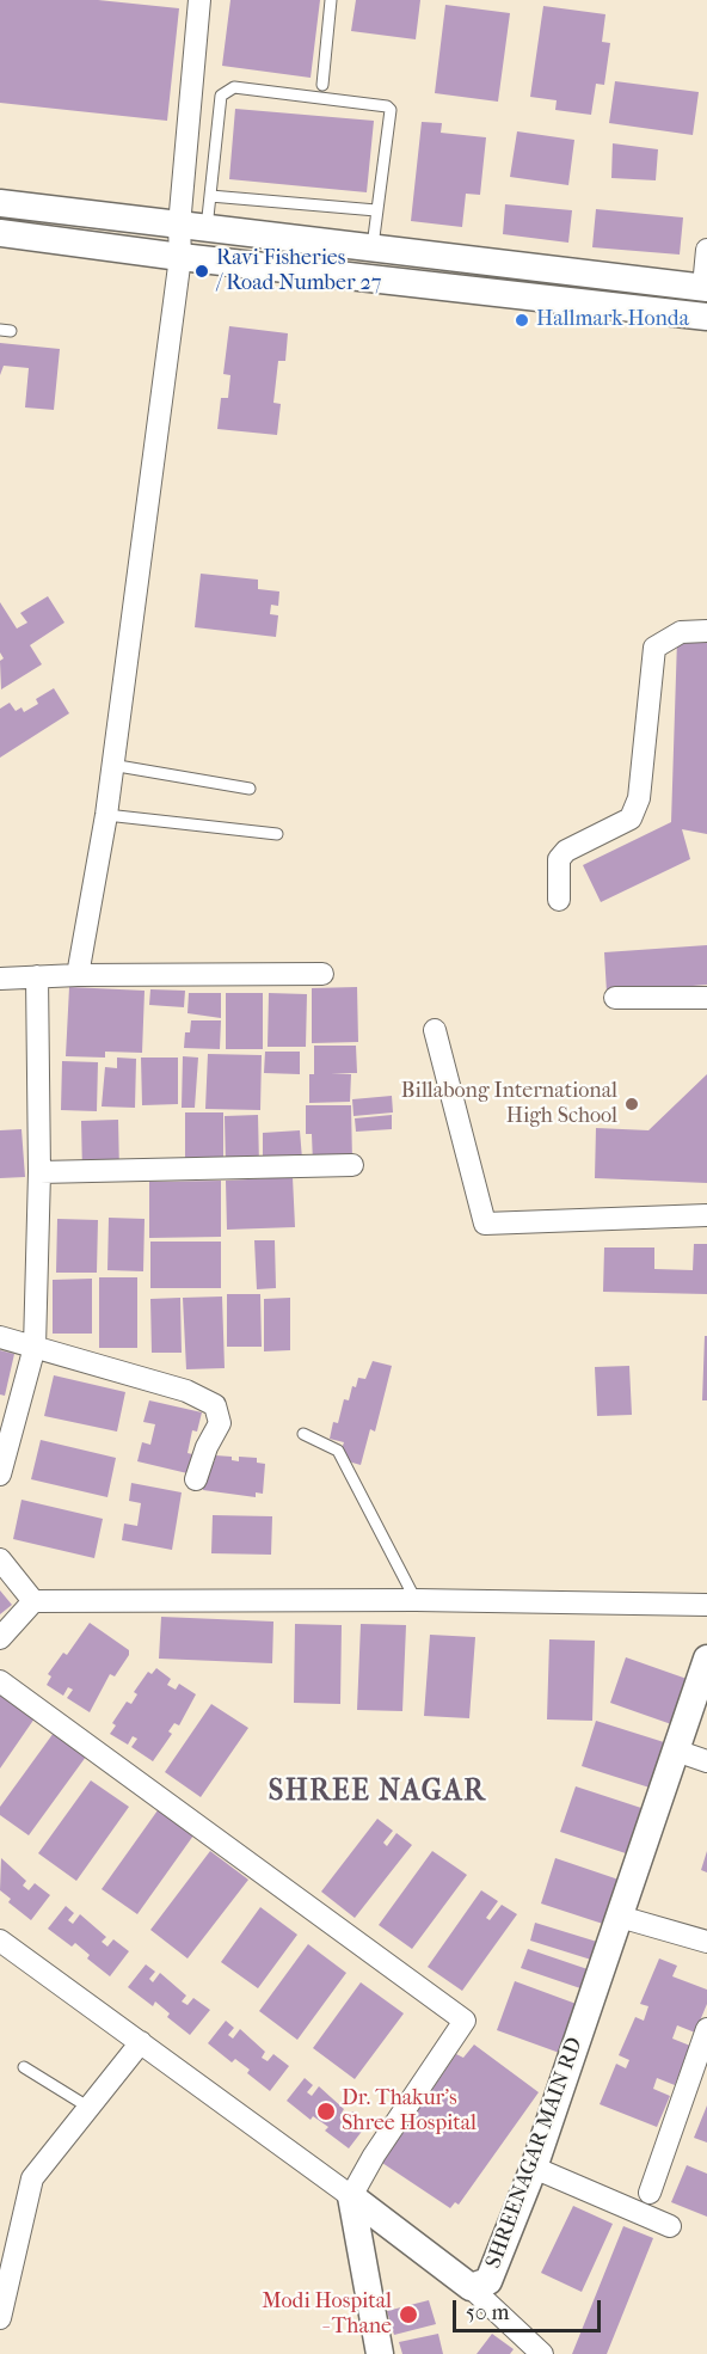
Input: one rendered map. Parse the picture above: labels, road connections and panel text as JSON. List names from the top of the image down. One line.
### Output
{"streets":{"street":["SHREENAGAR MAIN RD"]},"districts":["SHREE NAGAR"],"places":["Ravi Fisheries / Road Number 27","Hallmark Honda","Billabong International High School","Dr. Thakur's Shree Hospital","Modi Hospital - Thane"],"scale_bar":"50 m"}
